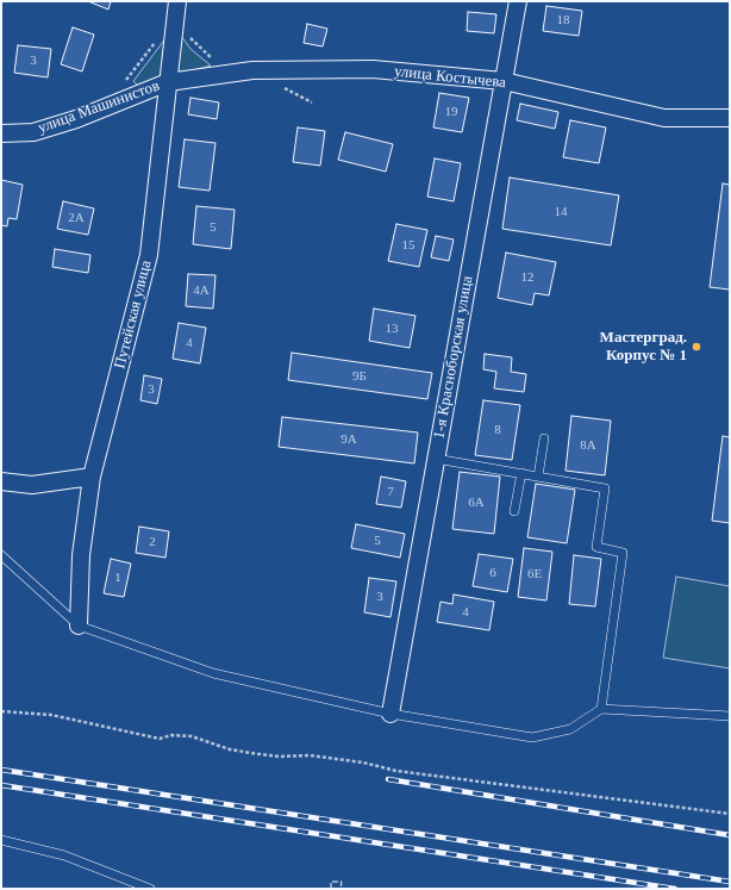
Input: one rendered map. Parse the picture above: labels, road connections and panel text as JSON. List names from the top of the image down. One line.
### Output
{"streets":{"street":["улица Костычева","улица Машинистов","Путейская улица","1-я Красноборская улица"]},"crossings":[["улица Костычева","улица Машинистов"],["улица Костычева","Путейская улица"],["улица Костычева","1-я Красноборская улица"],["улица Машинистов","Путейская улица"]],"places":["Мастерград. Корпус № 1"],"house_numbers":["18","3","19","14","2А","5","15","12","4А","13","4","9Б","3","8","9А","8А","7","6А","5","2","6","6Е","1","3","4"]}
